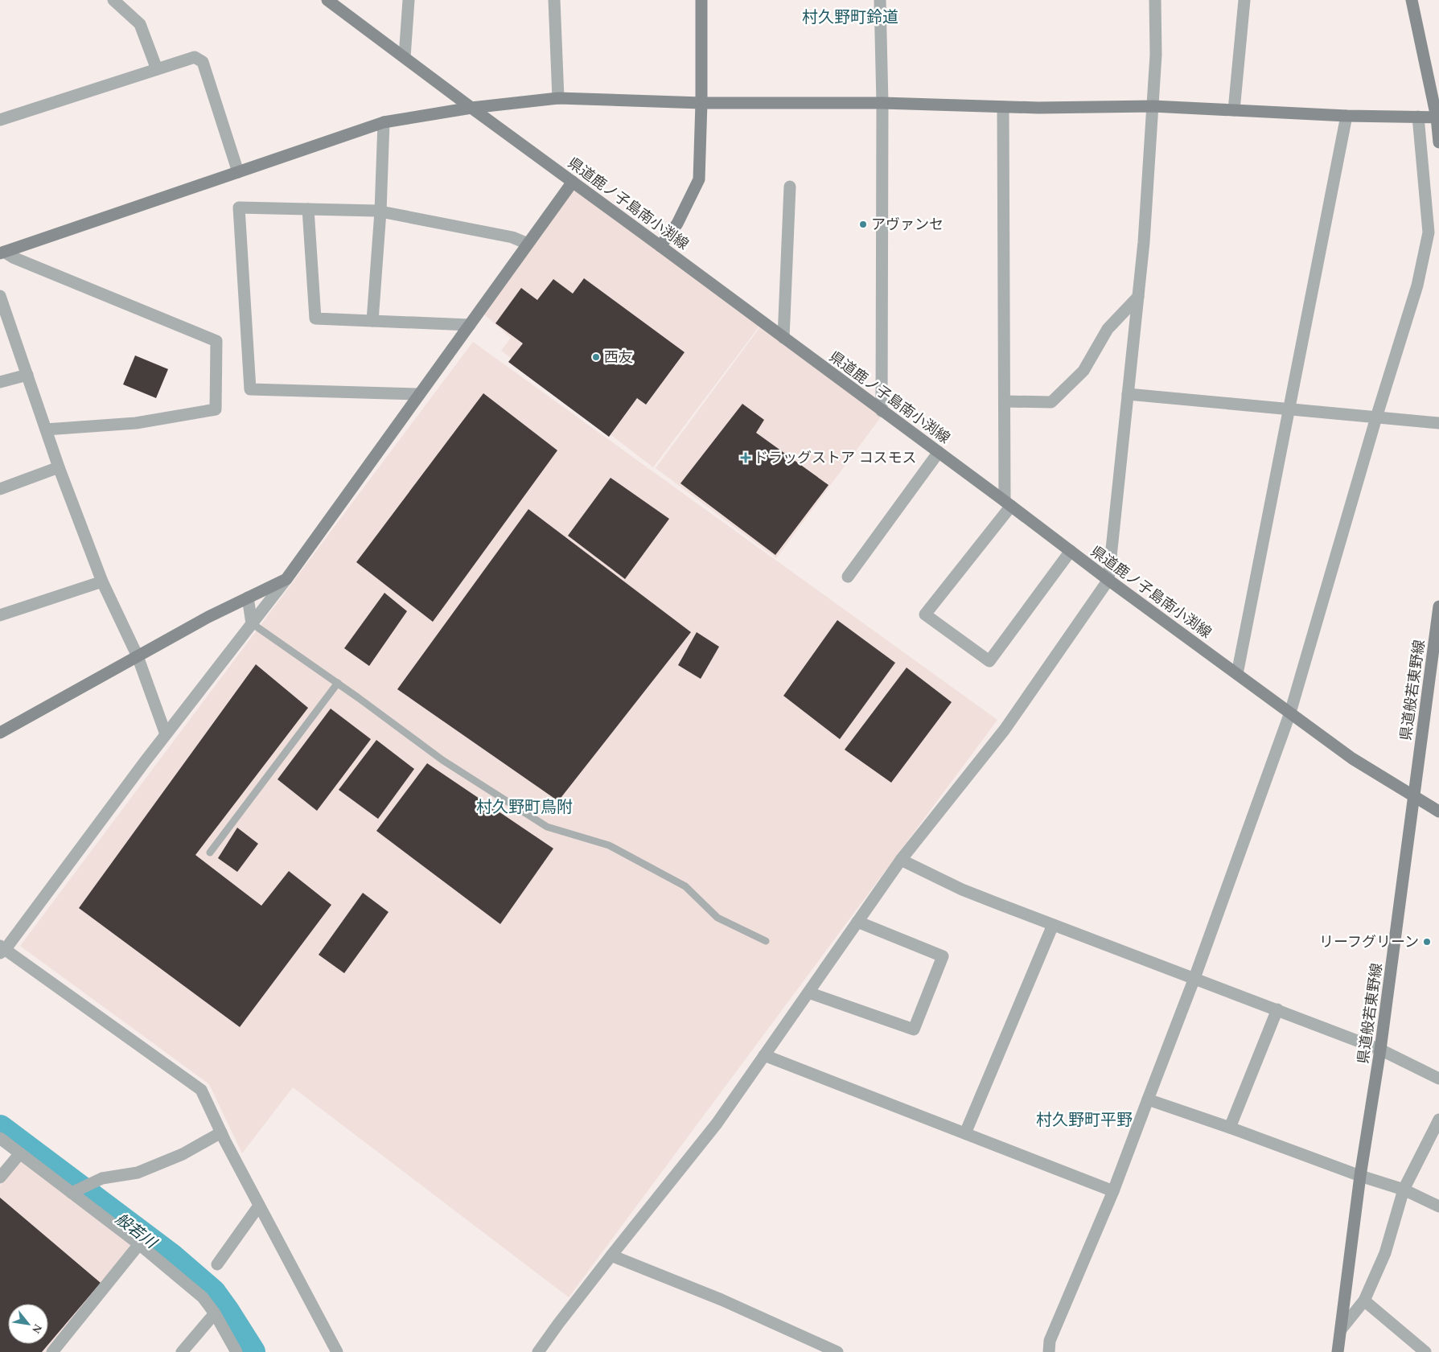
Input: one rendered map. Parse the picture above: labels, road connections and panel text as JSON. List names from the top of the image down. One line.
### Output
{"streets":{"street":["県道鹿ノ子島南小渕線","県道般若東野線"]},"crossings":[["県道鹿ノ子島南小渕線","県道般若東野線"]],"districts":["村久野町鈴道","村久野町鳥附","村久野町平野"],"water":["般若川"],"places":{"other":["アヴァンセ","西友","リーフグリーン"],"health":["ドラッグストア コスモス"]},"north":"bottom right"}
